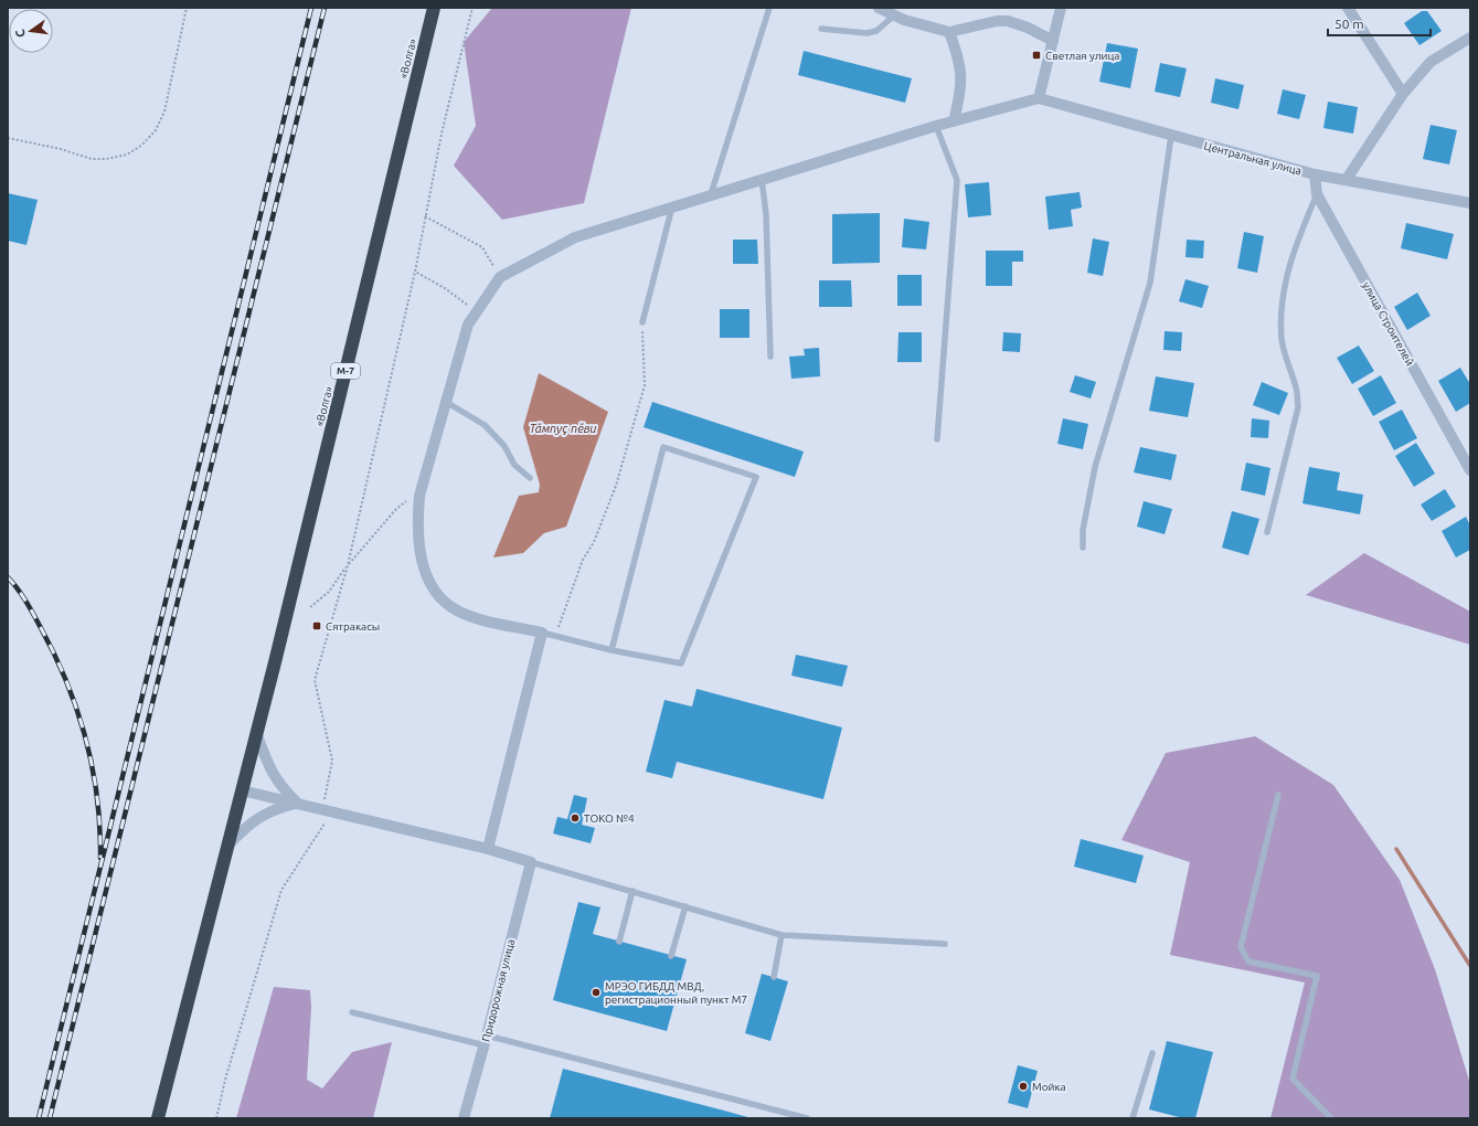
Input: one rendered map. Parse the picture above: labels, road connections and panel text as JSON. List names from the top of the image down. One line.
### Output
{"streets":{"highway":["«Волга»","М-7"],"street":["Центральная улица","улица Строителей","Придорожная улица"]},"crossings":[["Центральная улица","улица Строителей"]],"water":["Тӑмпуҫ пӗви"],"places":{"transit":["Светлая улица","Сятракасы"],"other":["ТОКО №4","МРЭО ГИБДД МВД, регистрационный пункт М7","Мойка"]},"scale_bar":"50 m","north":"left"}
